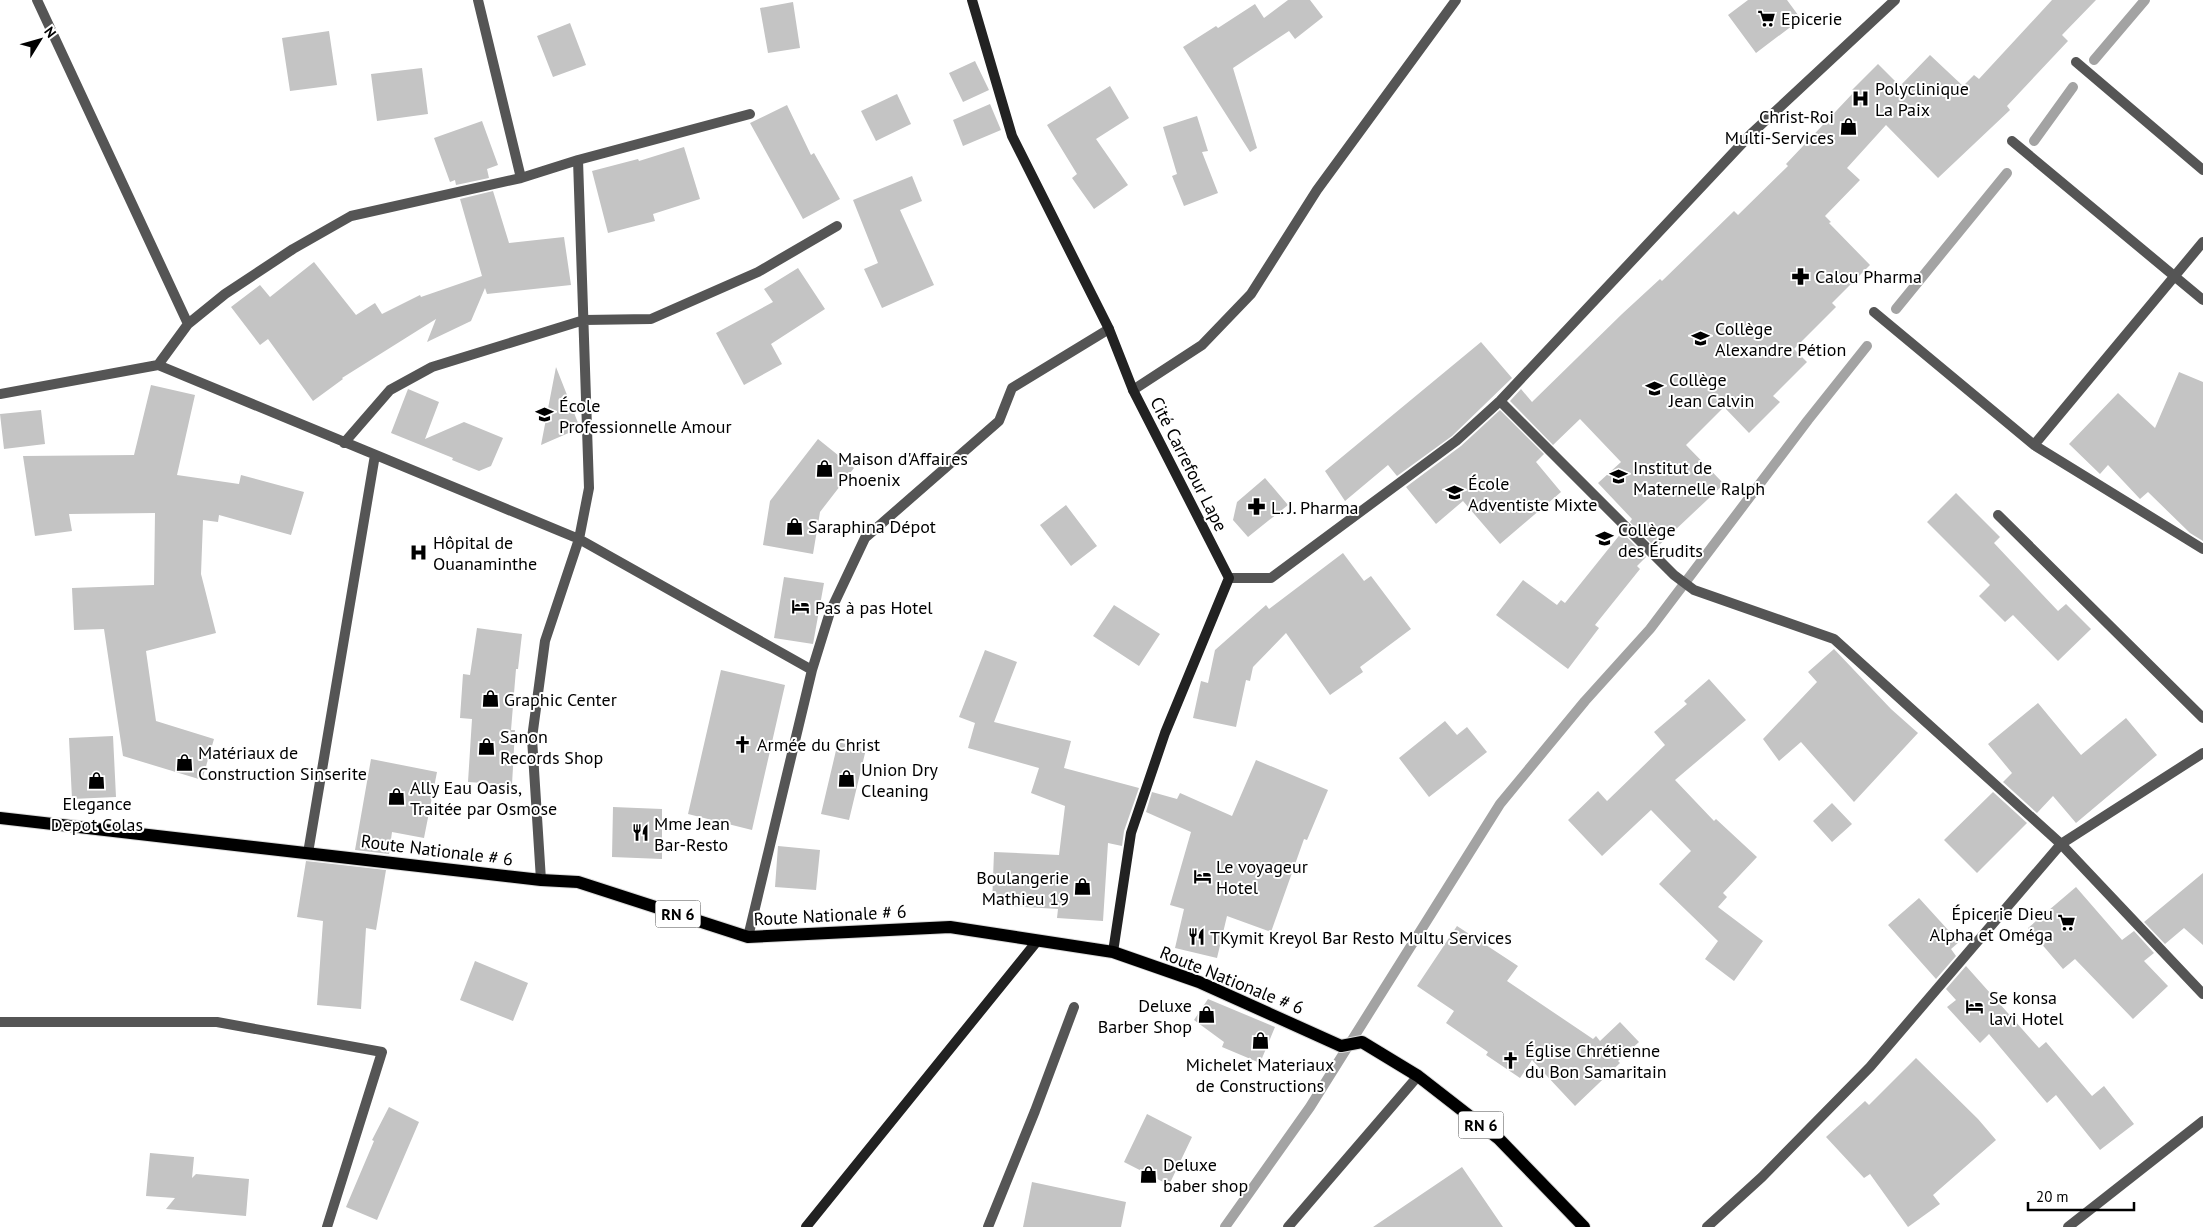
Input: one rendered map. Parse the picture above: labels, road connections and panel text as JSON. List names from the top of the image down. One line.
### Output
{"streets":{"main road":["Route Nationale # 6","RN 6"],"street":["Cité Carrefour Lape"]},"places":{"supermarket":["Epicerie","Épicerie Dieu Alpha et Oméga"],"hospital":["Polyclinique La Paix","Hôpital de Ouanaminthe"],"shop":["Christ-Roi Multi-Services","Maison d'Affaires Phoenix","Saraphina Dépot","Graphic Center","Sanon Records Shop","Matériaux de Construction Sinserite","Union Dry Cleaning","Elegance Depot Colas","Ally Eau Oasis, Traitée par Osmose","Boulangerie Mathieu 19","Deluxe Barber Shop","Michelet Materiaux de Constructions","Deluxe baber shop"],"pharmacy":["Calou Pharma","L. J. Pharma"],"school or university":["Collège Alexandre Pétion","Collège Jean Calvin","École Professionnelle Amour","Institut de Maternelle Ralph","École Adventiste Mixte","Collège des Érudits"],"hotel":["Pas à pas Hotel","Le voyageur Hotel","Se konsa lavi Hotel"],"church":["Armée du Christ","Église Chrétienne du Bon Samaritain"],"restaurant":["Mme Jean Bar-Resto","TKymit Kreyol Bar Resto Multu Services"]},"scale_bar":"20 m","north":"top right"}
